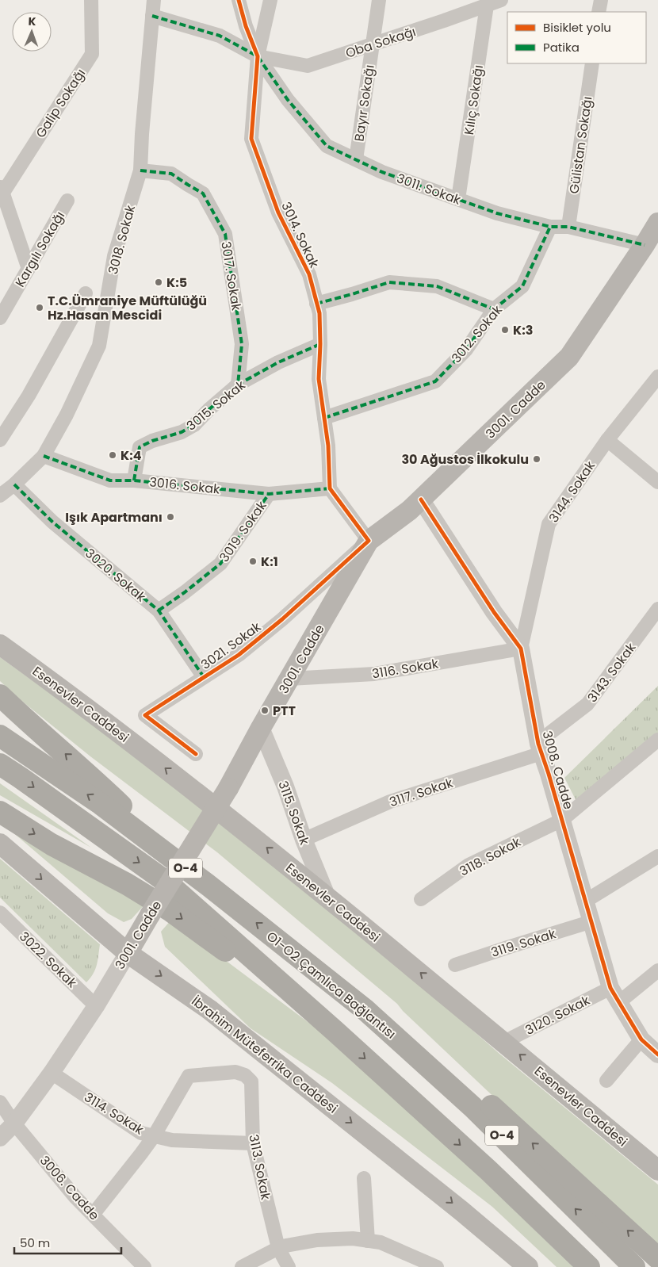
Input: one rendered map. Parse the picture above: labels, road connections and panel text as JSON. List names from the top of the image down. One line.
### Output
{"streets":{"highway":["O-4","O1-O2 Çamlıca Bağlantısı"],"main road":["3001. Cadde","Esenevler Caddesi","İbrahim Müteferrika Caddesi"],"street":["Oba Sokağı","Kılıç Sokağı","Galip Sokağı","Bayır Sokağı","Gülistan Sokağı","3011. Sokak","3014. Sokak","3018. Sokak","Kargılı Sokağı","3017. Sokak","3012. Sokak","3015. Sokak","3016. Sokak","3144. Sokak","3019. Sokak","3020. Sokak","3021. Sokak","3116. Sokak","3143. Sokak","3008. Cadde","3117. Sokak","3115. Sokak","3118. Sokak","3119. Sokak","3022. Sokak","3120. Sokak","3114. Sokak","3113. Sokak","3006. Cadde"]},"crossings":[["Oba Sokağı","Kılıç Sokağı"],["Oba Sokağı","Bayır Sokağı"],["Oba Sokağı","3011. Sokak"],["Oba Sokağı","3014. Sokak"],["Kılıç Sokağı","3011. Sokak"],["Bayır Sokağı","3011. Sokak"],["Gülistan Sokağı","3011. Sokak"],["3011. Sokak","3014. Sokak"],["3011. Sokak","3012. Sokak"],["3011. Sokak","3001. Cadde"],["3014. Sokak","3012. Sokak"],["3014. Sokak","3015. Sokak"],["3014. Sokak","3016. Sokak"],["3018. Sokak","3017. Sokak"],["3018. Sokak","3016. Sokak"],["3018. Sokak","3020. Sokak"],["3017. Sokak","3015. Sokak"],["3015. Sokak","3016. Sokak"],["3001. Cadde","3021. Sokak"],["3001. Cadde","3116. Sokak"],["3001. Cadde","3008. Cadde"],["3001. Cadde","3115. Sokak"],["3001. Cadde","3022. Sokak"],["3001. Cadde","İbrahim Müteferrika Caddesi"],["3001. Cadde","3114. Sokak"],["3001. Cadde","3006. Cadde"],["3016. Sokak","3019. Sokak"],["3144. Sokak","3116. Sokak"],["3144. Sokak","3008. Cadde"],["3019. Sokak","3020. Sokak"],["3020. Sokak","3021. Sokak"],["3116. Sokak","3008. Cadde"],["3143. Sokak","3008. Cadde"],["3143. Sokak","3117. Sokak"],["Esenevler Caddesi","3115. Sokak"],["Esenevler Caddesi","3120. Sokak"],["3008. Cadde","3117. Sokak"],["3008. Cadde","3118. Sokak"],["3008. Cadde","3119. Sokak"],["3008. Cadde","3120. Sokak"],["3117. Sokak","3115. Sokak"],["3114. Sokak","3113. Sokak"]],"one_way":["Esenevler Caddesi","İbrahim Müteferrika Caddesi"],"places":["K:5","T.C.Ümraniye Müftülüğü Hz.Hasan Mescidi","K:3","K:4","30 Ağustos İlkokulu","Işık Apartmanı","K:1","PTT"],"legend":["Bisiklet yolu","Patika"],"scale_bar":"50 m","north":"top"}
